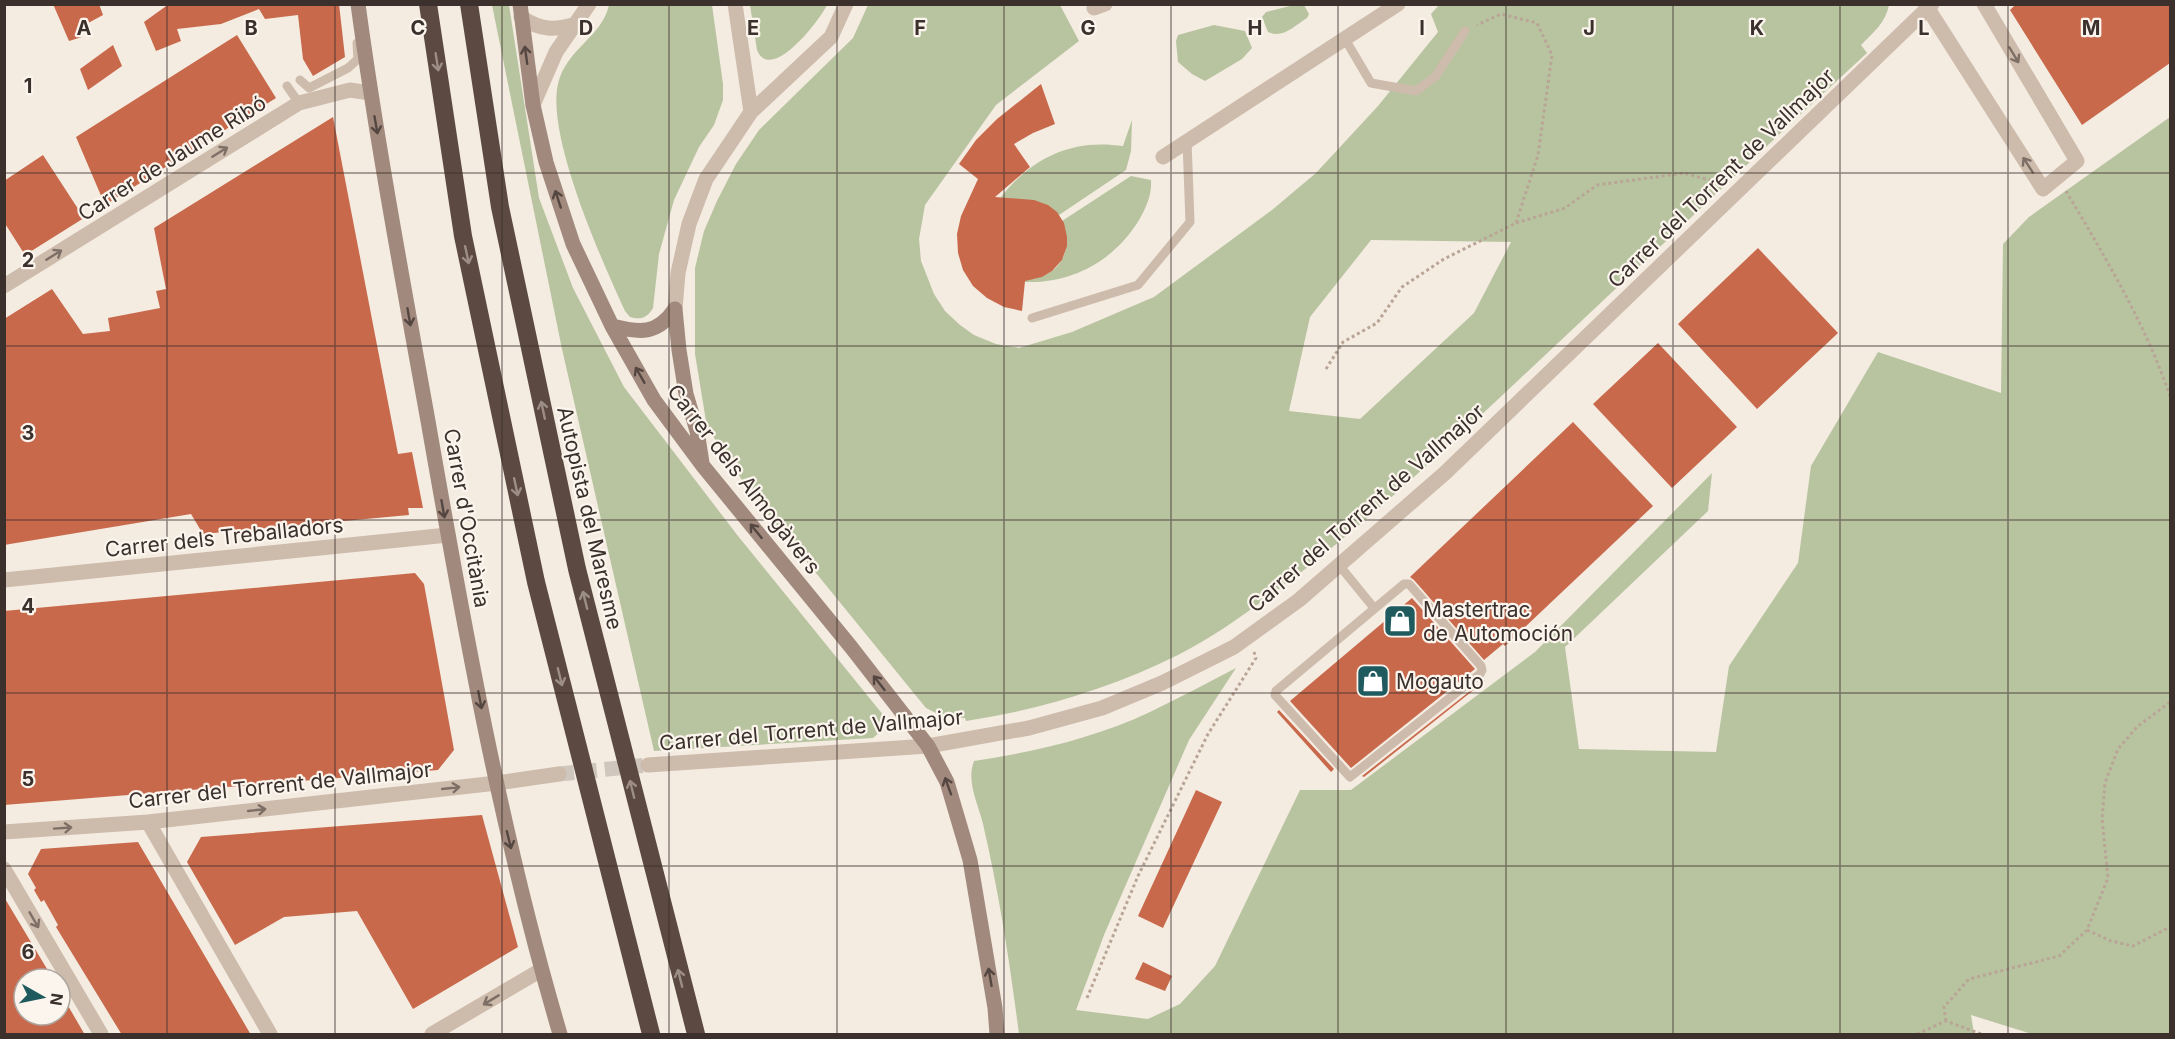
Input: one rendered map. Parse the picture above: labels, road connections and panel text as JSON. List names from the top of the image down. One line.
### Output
{"streets":{"highway":["Autopista del Maresme"],"street":["Carrer de Jaume Ribó","Carrer del Torrent de Vallmajor","Carrer dels Almogàvers","Carrer d'Occitània","Carrer dels Treballadors"]},"crossings":[["Carrer de Jaume Ribó","Carrer d'Occitània"],["Carrer del Torrent de Vallmajor","Carrer dels Almogàvers"],["Carrer del Torrent de Vallmajor","Carrer d'Occitània"],["Carrer d'Occitània","Carrer dels Treballadors"]],"one_way":["Carrer de Jaume Ribó","Carrer dels Almogàvers","Carrer d'Occitània"],"places":{"shop":["Mastertrac de Automoción","Mogauto"]},"north":"right","grid":{"columns":["A","B","C","D","E","F","G","H","I","J","K","L","M"],"rows":["1","2","3","4","5","6"]}}
